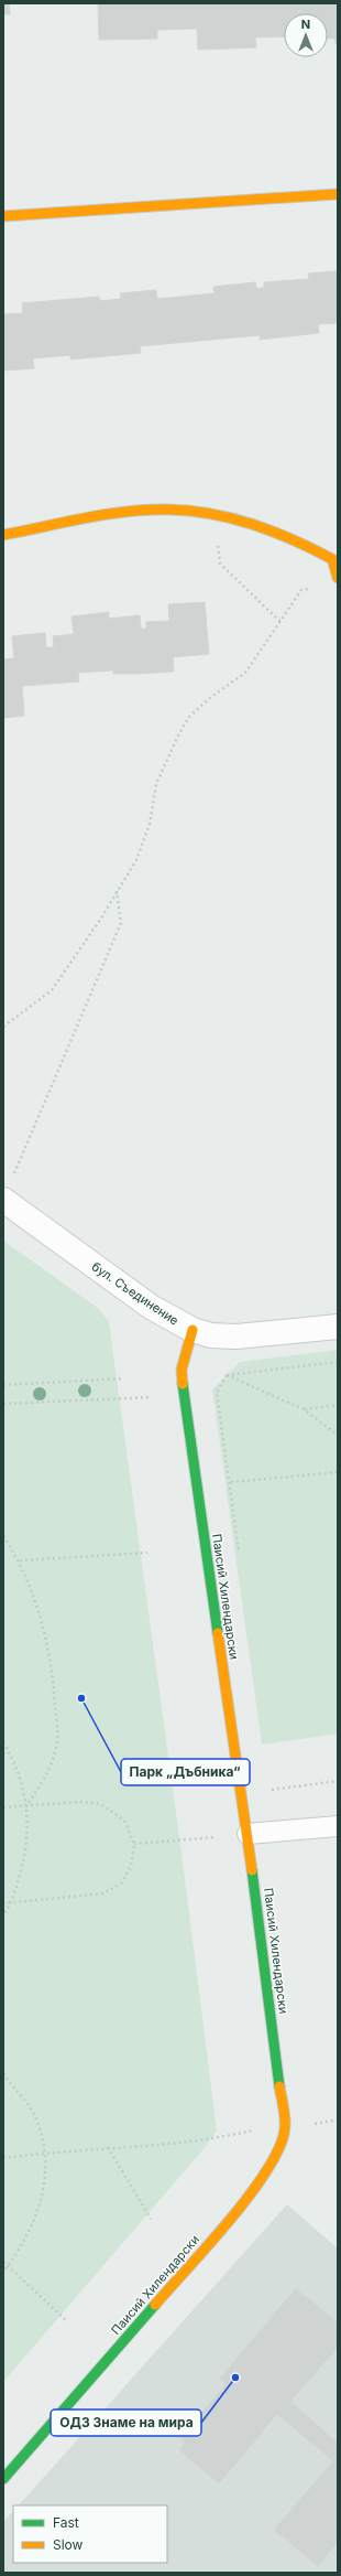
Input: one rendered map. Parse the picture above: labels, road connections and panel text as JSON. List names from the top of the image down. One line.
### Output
{"streets":{"street":["бул. Съединение","Паисий Хилендарски"]},"crossings":[["бул. Съединение","Паисий Хилендарски"]],"places":["Парк „Дъбника“","ОДЗ Знаме на мира"],"legend":["Fast","Slow"],"north":"top"}
